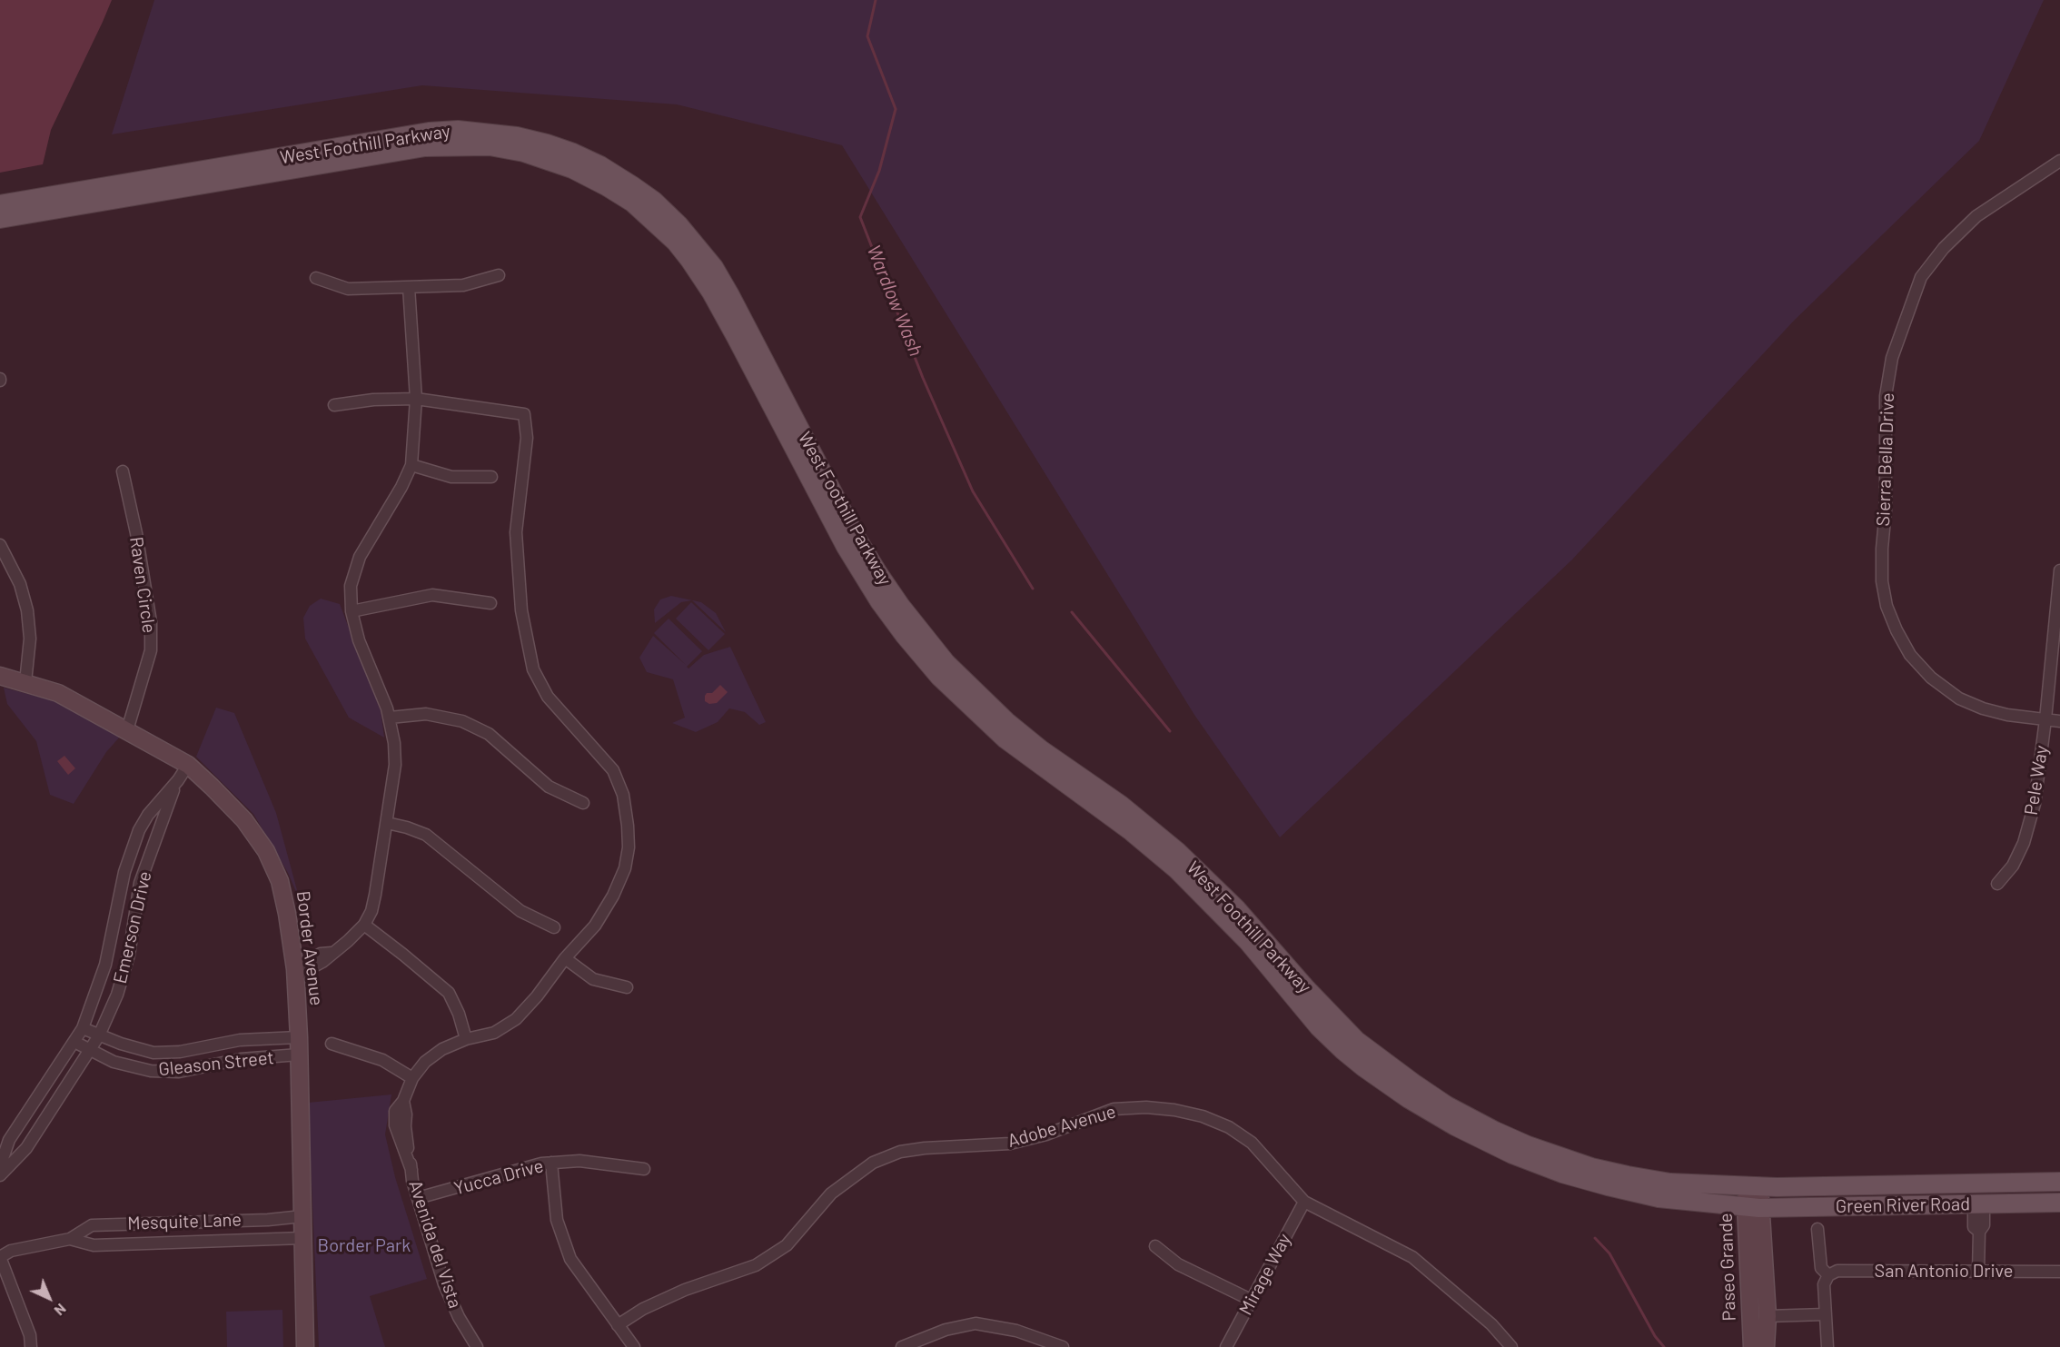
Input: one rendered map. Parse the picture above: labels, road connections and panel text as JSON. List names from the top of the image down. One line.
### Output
{"streets":{"main road":["West Foothill Parkway","Green River Road"],"street":["Sierra Bella Drive","Raven Circle","Pele Way","Emerson Drive","Border Avenue","Gleason Street","Adobe Avenue","Yucca Drive","Mesquite Lane","Avenida del Vista","Paseo Grande","San Antonio Drive","Mirage Way"]},"crossings":[["West Foothill Parkway","Green River Road"],["West Foothill Parkway","Paseo Grande"],["Sierra Bella Drive","Pele Way"],["Raven Circle","Border Avenue"],["Emerson Drive","Border Avenue"],["Emerson Drive","Gleason Street"],["Border Avenue","Gleason Street"],["Border Avenue","Mesquite Lane"],["Adobe Avenue","Mirage Way"],["Yucca Drive","Avenida del Vista"],["Green River Road","Paseo Grande"]],"water":["Wardlow Wash"],"parks":["Border Park"],"north":"bottom right"}
